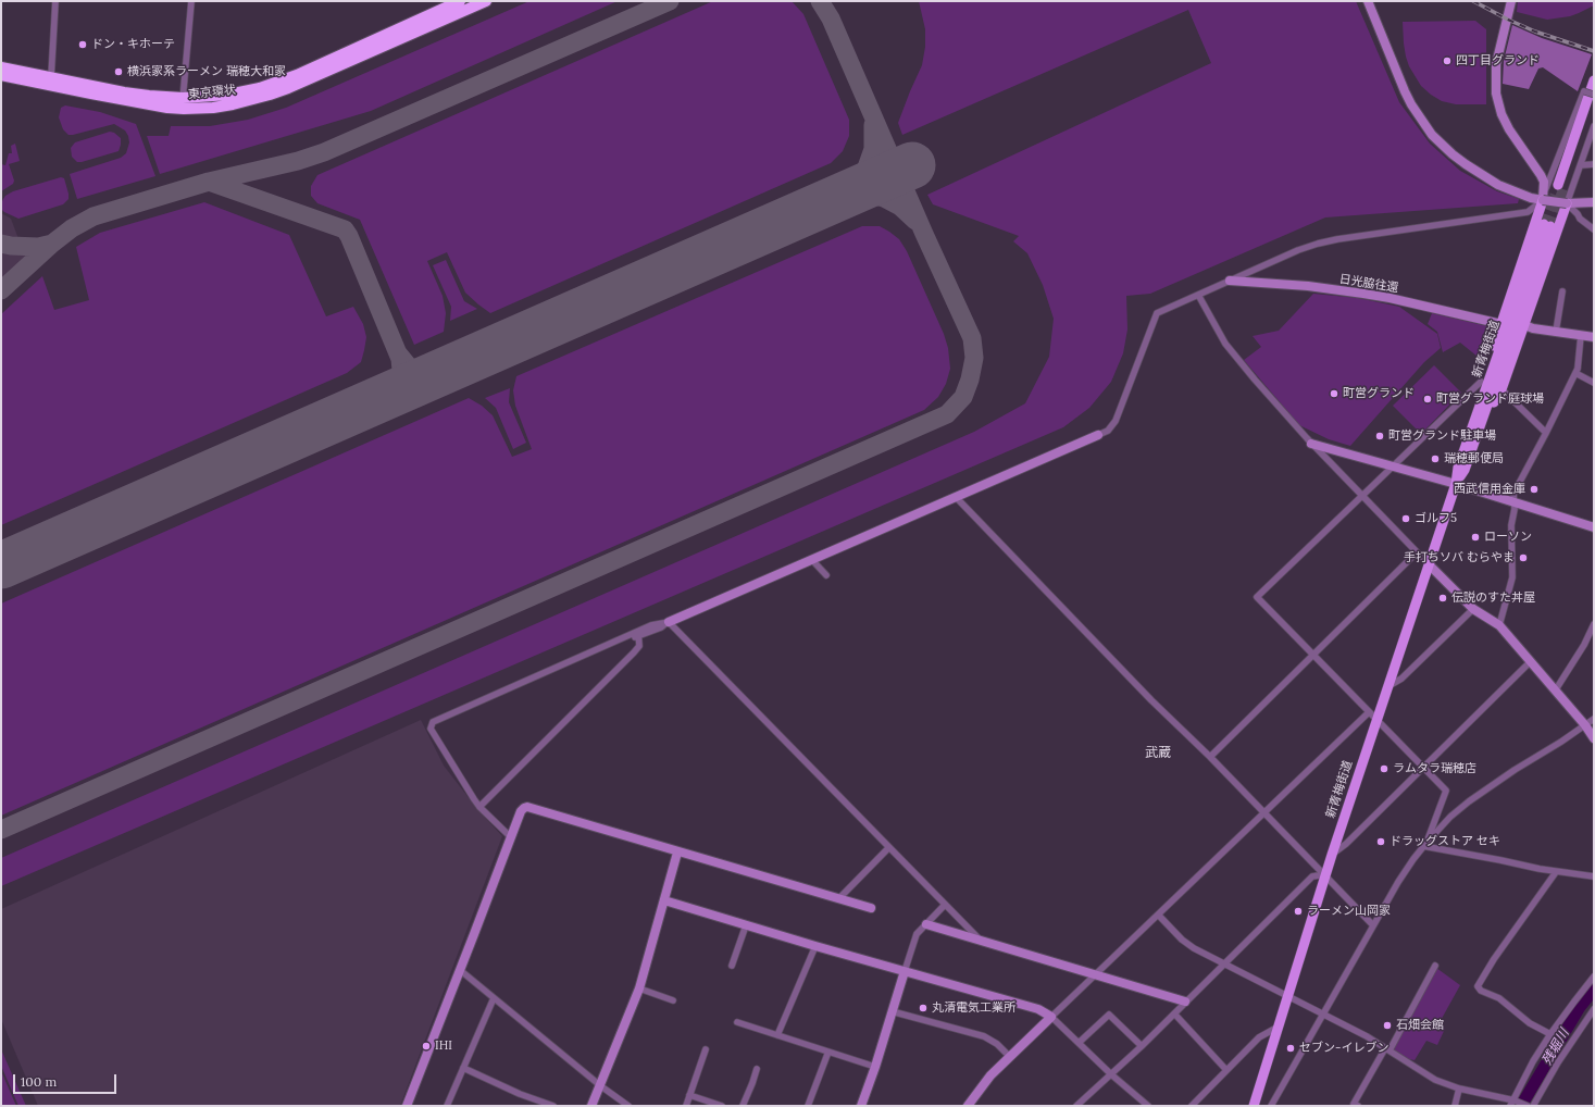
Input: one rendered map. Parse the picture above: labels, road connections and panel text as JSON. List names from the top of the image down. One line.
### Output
{"streets":{"highway":["東京環状"],"main road":["新青梅街道"],"street":["日光脇往還"]},"districts":["武蔵"],"water":["残堀川"],"places":["ドン・キホーテ","四丁目グランド","横浜家系ラーメン 瑞穂大和家","町営グランド","町営グランド庭球場","町営グランド駐車場","瑞穂郵便局","西武信用金庫","ゴルフ5","ローソン","手打ちソバ むらやま","伝説のすた丼屋","ラムタラ瑞穂店","ドラッグストア セキ","ラーメン山岡家","丸清電気工業所","石畑会館","IHI","セブン-イレブン"],"scale_bar":"100 m"}
